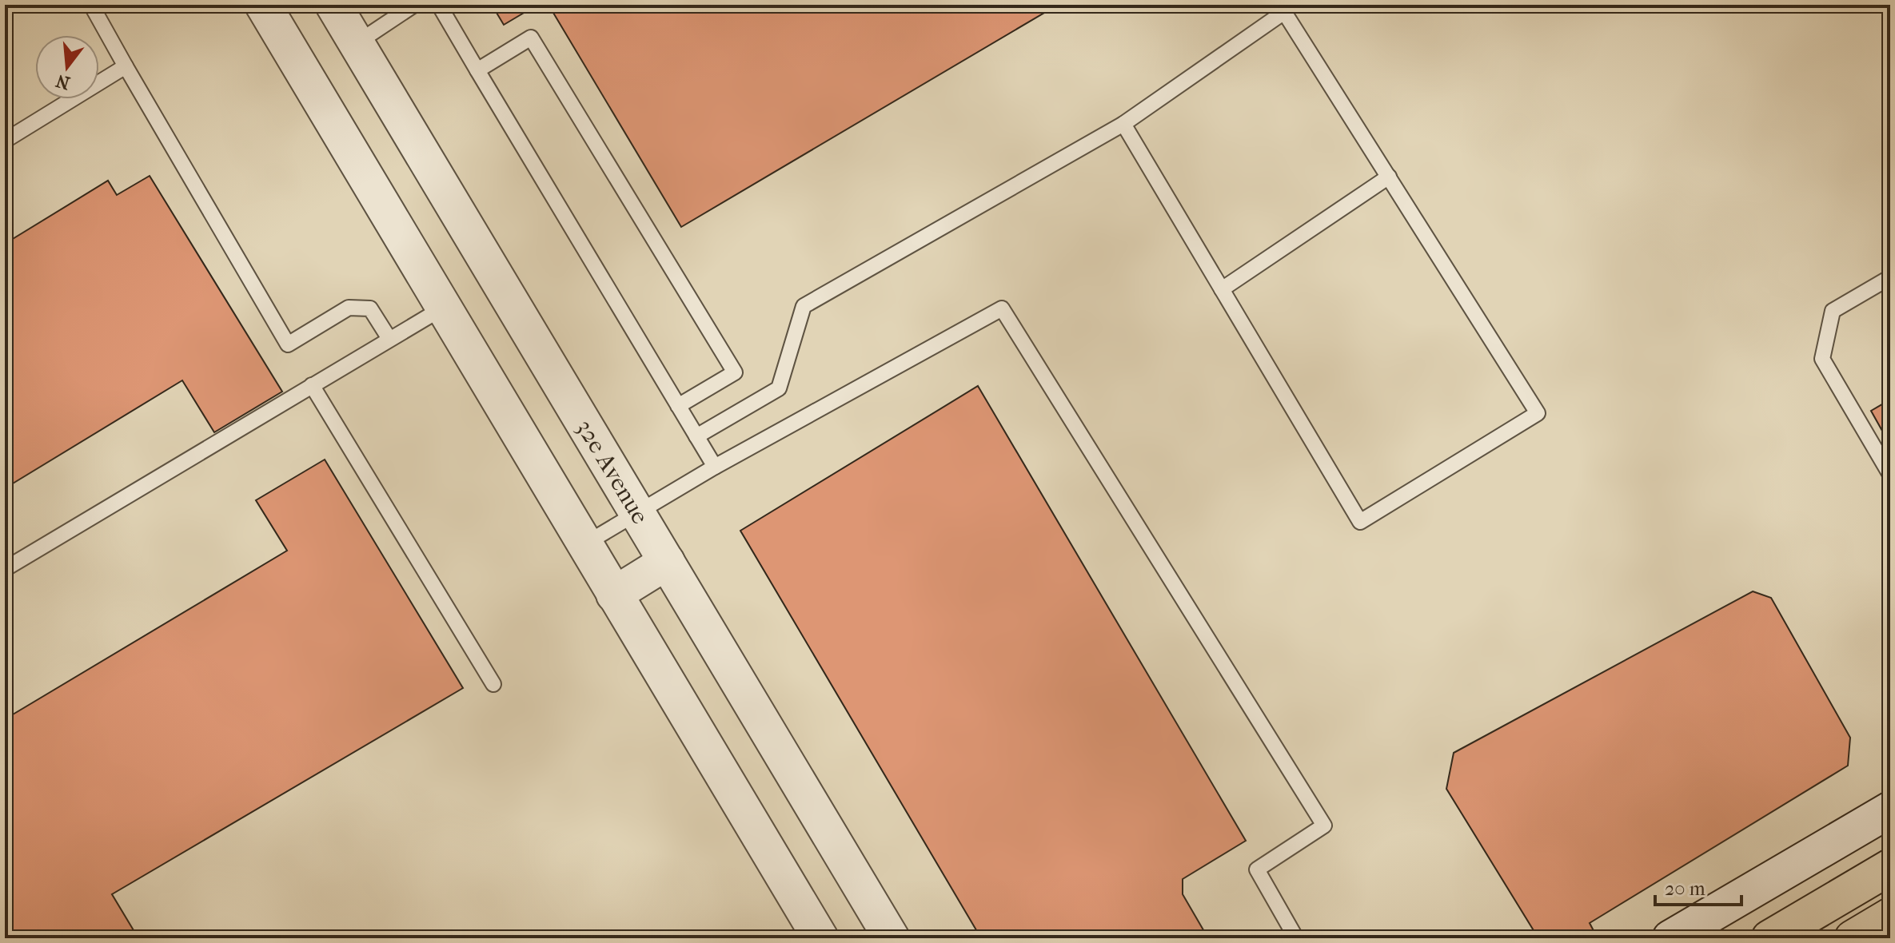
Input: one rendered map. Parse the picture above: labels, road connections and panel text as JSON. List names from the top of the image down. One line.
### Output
{"streets":{"street":["32e Avenue"]},"scale_bar":"20 m","north":"bottom"}
